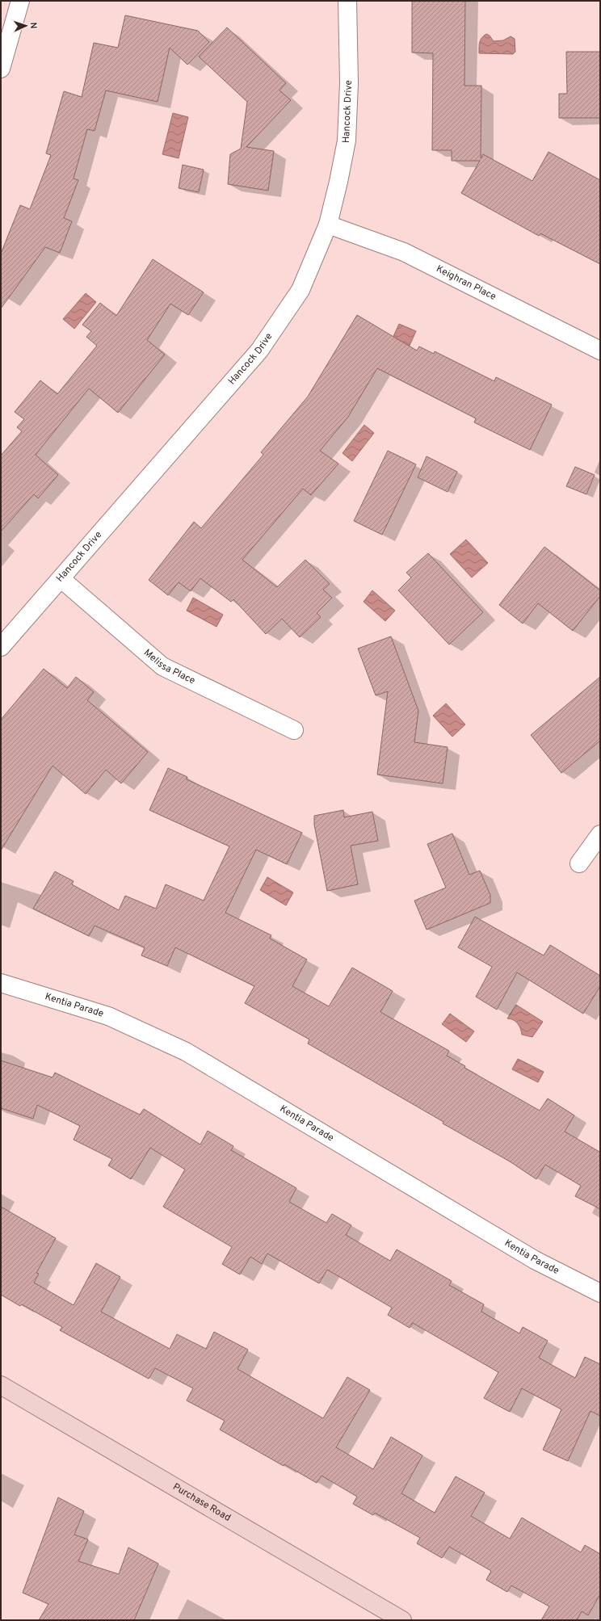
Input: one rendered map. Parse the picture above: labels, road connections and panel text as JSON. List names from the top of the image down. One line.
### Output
{"streets":{"main road":["Purchase Road"],"street":["Hancock Drive","Keighran Place","Melissa Place","Kentia Parade"]},"crossings":[["Hancock Drive","Keighran Place"],["Hancock Drive","Melissa Place"]],"north":"right"}
